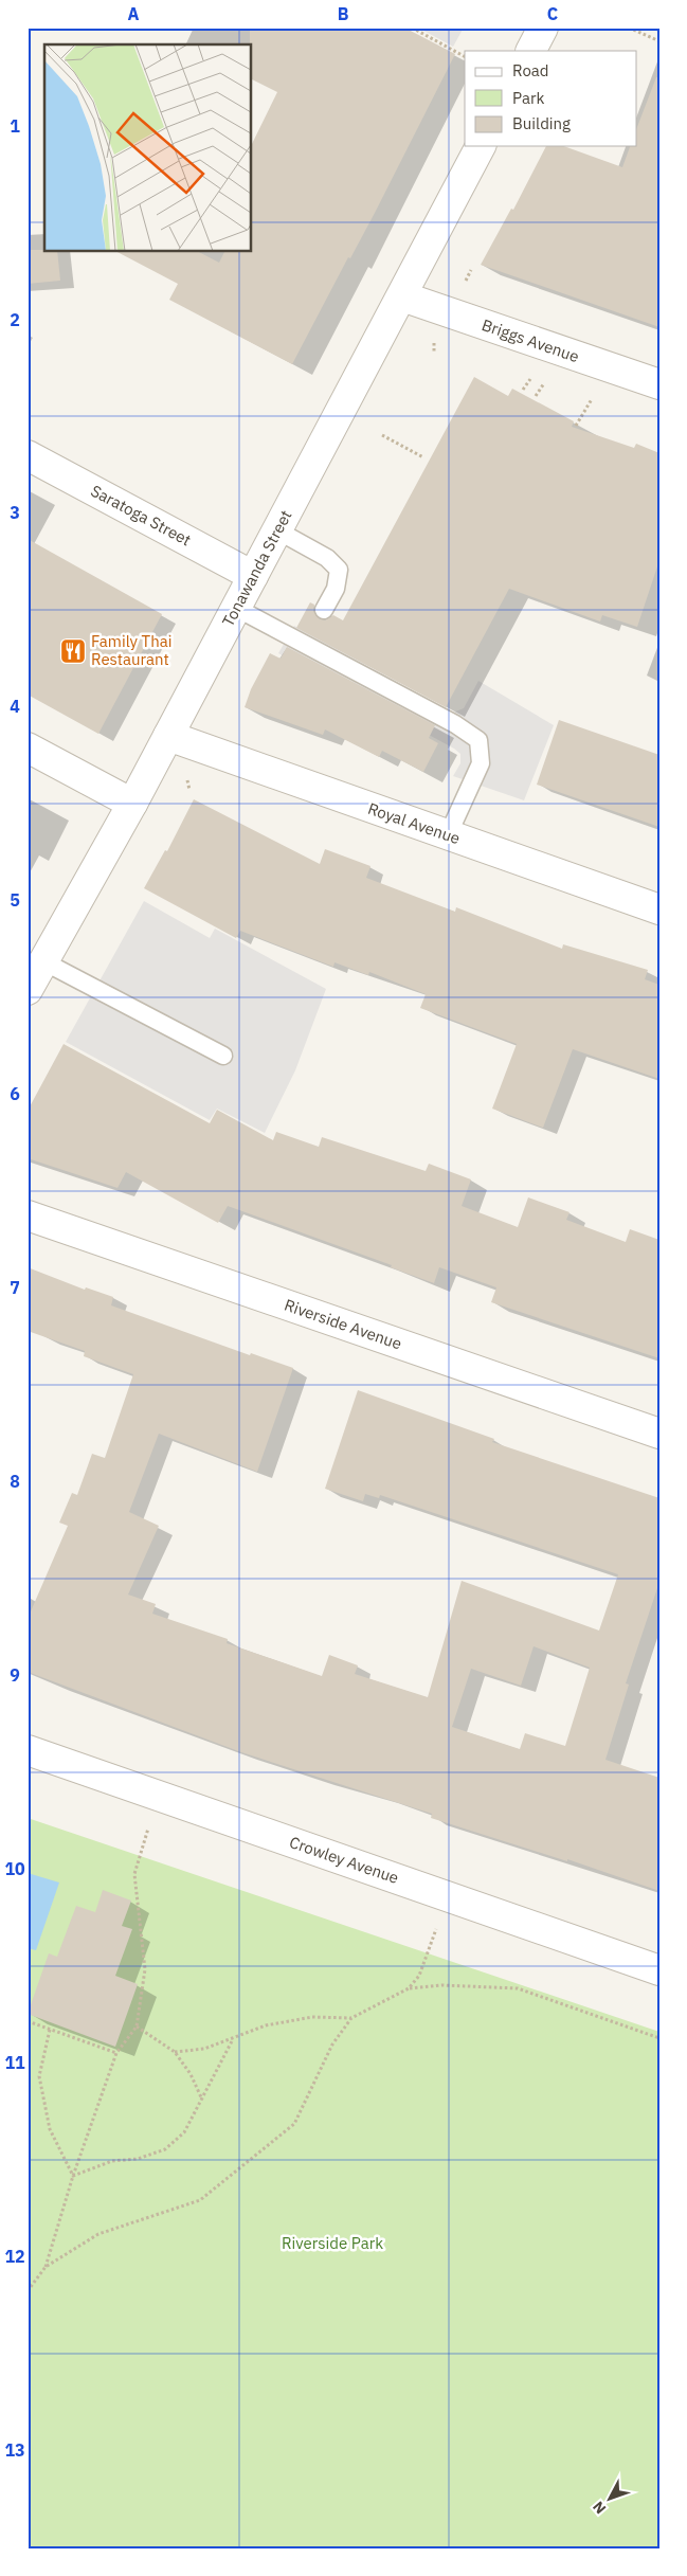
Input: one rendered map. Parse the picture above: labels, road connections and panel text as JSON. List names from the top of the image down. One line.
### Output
{"streets":{"street":["Briggs Avenue","Saratoga Street","Tonawanda Street","Royal Avenue","Riverside Avenue","Crowley Avenue"]},"crossings":[["Briggs Avenue","Tonawanda Street"],["Saratoga Street","Tonawanda Street"],["Tonawanda Street","Royal Avenue"]],"parks":["Riverside Park"],"places":{"restaurant":["Family Thai Restaurant"]},"legend":["Road","Park","Building"],"north":"bottom left","grid":{"columns":["A","B","C"],"rows":["1","2","3","4","5","6","7","8","9","10","11","12","13"]}}
